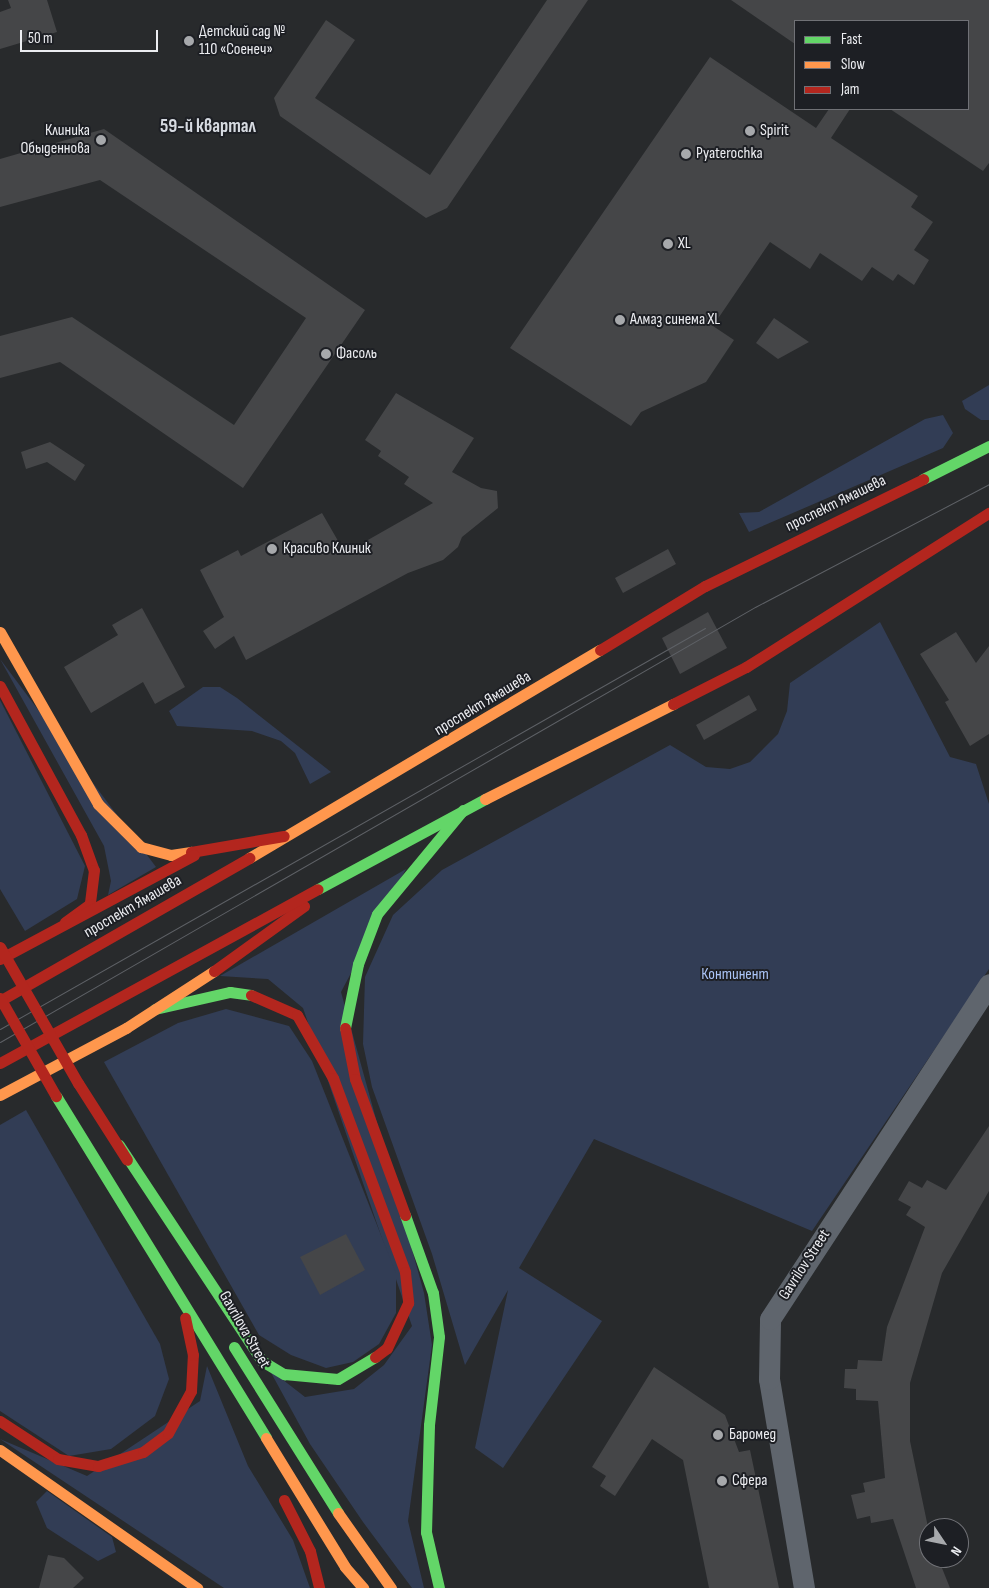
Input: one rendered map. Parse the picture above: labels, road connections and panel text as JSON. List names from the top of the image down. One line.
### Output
{"streets":{"main road":["проспект Ямашева","Gavrilova Street"],"street":["Gavrilov Street"]},"districts":["59-й квартал"],"parks":["Континент"],"places":["Детский сад № 110 «Соенеч»","Spirit","Клиника Обыденнова","Pyaterochka","XL","Алмаз синема XL","Фасоль","Красиво Клиник","Баромед","Сфера"],"legend":["Fast","Slow","Jam"],"scale_bar":"50 m","north":"bottom right"}
